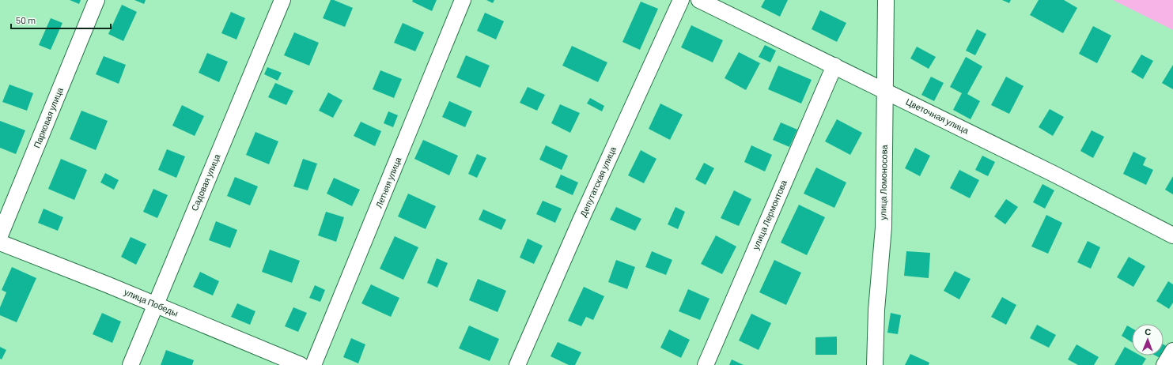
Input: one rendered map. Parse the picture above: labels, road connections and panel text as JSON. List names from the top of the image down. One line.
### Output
{"streets":{"street":["Цветочная улица","Парковая улица","Депутатская улица","Садовая улица","Летняя улица","улица Ломоносова","улица Лермонтова","улица Победы"]},"crossings":[["Цветочная улица","улица Ломоносова"],["Цветочная улица","улица Лермонтова"],["Садовая улица","улица Победы"]],"scale_bar":"50 m","north":"top"}
